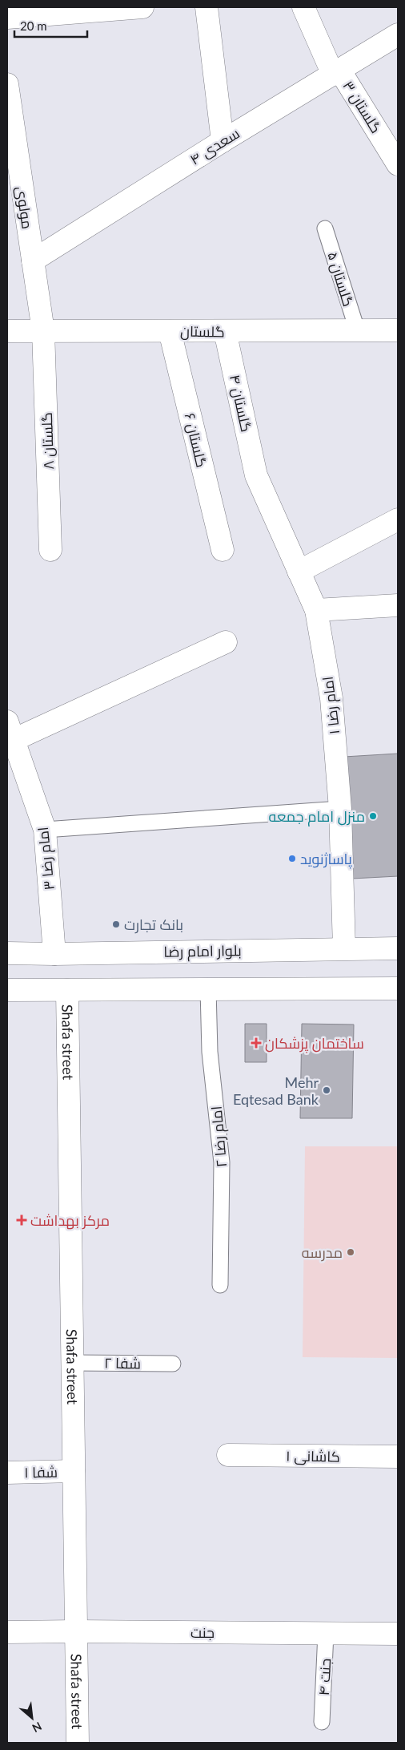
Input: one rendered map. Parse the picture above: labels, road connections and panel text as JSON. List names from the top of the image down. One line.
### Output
{"streets":{"street":["گلستان ۳","سعدی ۴","مولوی","گلستان","گلستان ۴","گلستان ۶","گلستان ۸","امام رضا ۱","امام رضا ۳","بلوار امام رضا","Shafa street","کاشانی ۱","شفا ۱","جنت"],"lane":["گلستان ۵","امام رضا ۲","شفا ۲","جنت ۴"]},"crossings":[["گلستان ۳","سعدی ۴"],["سعدی ۴","مولوی"],["مولوی","گلستان"],["مولوی","گلستان ۸"],["گلستان ۵","گلستان"],["گلستان","گلستان ۴"],["گلستان","گلستان ۶"],["گلستان","گلستان ۸"],["گلستان ۴","امام رضا ۱"],["امام رضا ۱","بلوار امام رضا"],["امام رضا ۳","بلوار امام رضا"],["Shafa street","شفا ۲"],["Shafa street","شفا ۱"],["Shafa street","جنت"],["جنت","جنت ۴"]],"places":{"other":["منزل امام جمعه","پاساژنوید","بانک تجارت","Mehr Eqtesad Bank","مدرسه"],"health":["ساختمان پزشکان","مرکز بهداشت"]},"scale_bar":"20 m","north":"bottom right"}
